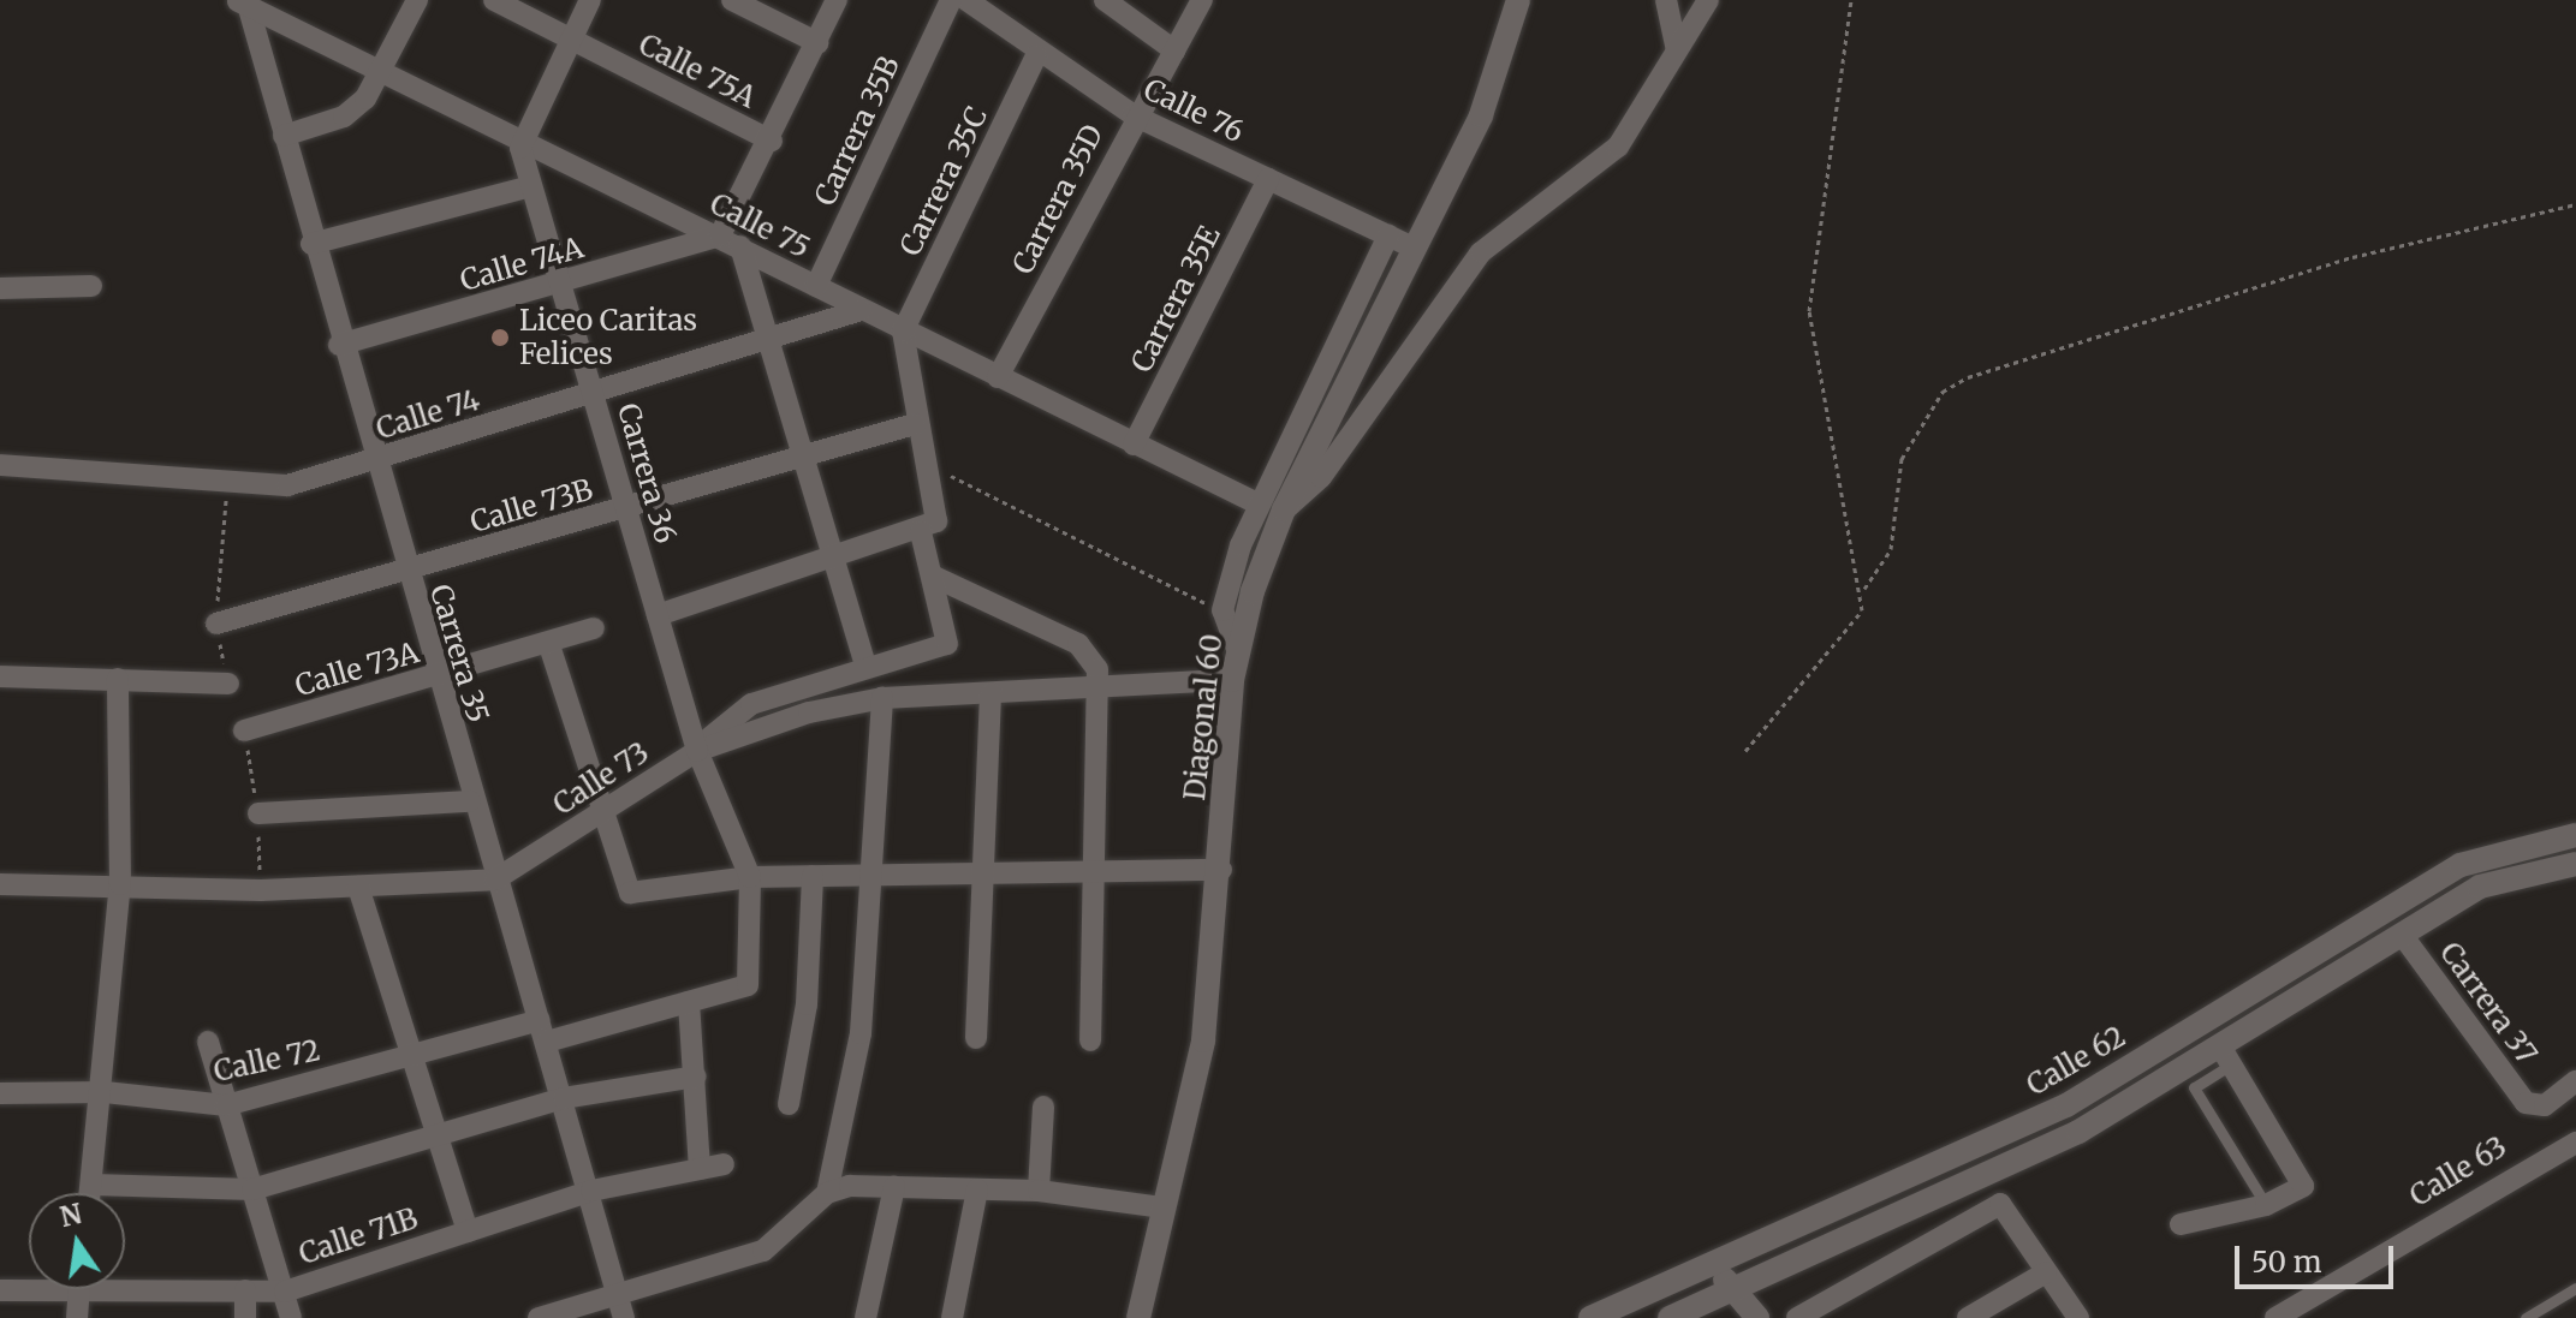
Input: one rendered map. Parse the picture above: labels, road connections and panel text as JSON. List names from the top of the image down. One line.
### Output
{"streets":{"main road":["Diagonal 60","Calle 62"],"street":["Calle 75A","Calle 76","Carrera 35B","Carrera 35C","Carrera 35D","Calle 75","Calle 74A","Carrera 35E","Calle 74","Carrera 36","Calle 73B","Carrera 35","Calle 73A","Calle 73","Carrera 37","Calle 72","Calle 63","Calle 71B"]},"crossings":[["Calle 76","Carrera 35C"],["Calle 76","Carrera 35D"],["Calle 76","Carrera 35E"],["Calle 76","Diagonal 60"],["Carrera 35B","Calle 75"],["Carrera 35C","Calle 75"],["Carrera 35D","Calle 75"],["Calle 75","Calle 74A"],["Calle 75","Carrera 35E"],["Calle 75","Calle 74"],["Calle 75","Carrera 36"],["Calle 75","Carrera 35"],["Calle 74A","Carrera 36"],["Calle 74A","Carrera 35"],["Calle 74","Carrera 36"],["Calle 74","Carrera 35"],["Carrera 36","Calle 73B"],["Carrera 36","Calle 73"],["Carrera 36","Calle 72"],["Calle 73B","Carrera 35"],["Carrera 35","Calle 73A"],["Carrera 35","Calle 73"],["Carrera 35","Calle 72"],["Carrera 35","Calle 71B"],["Diagonal 60","Calle 73"]],"places":["Liceo Caritas Felices"],"scale_bar":"50 m","north":"top"}
